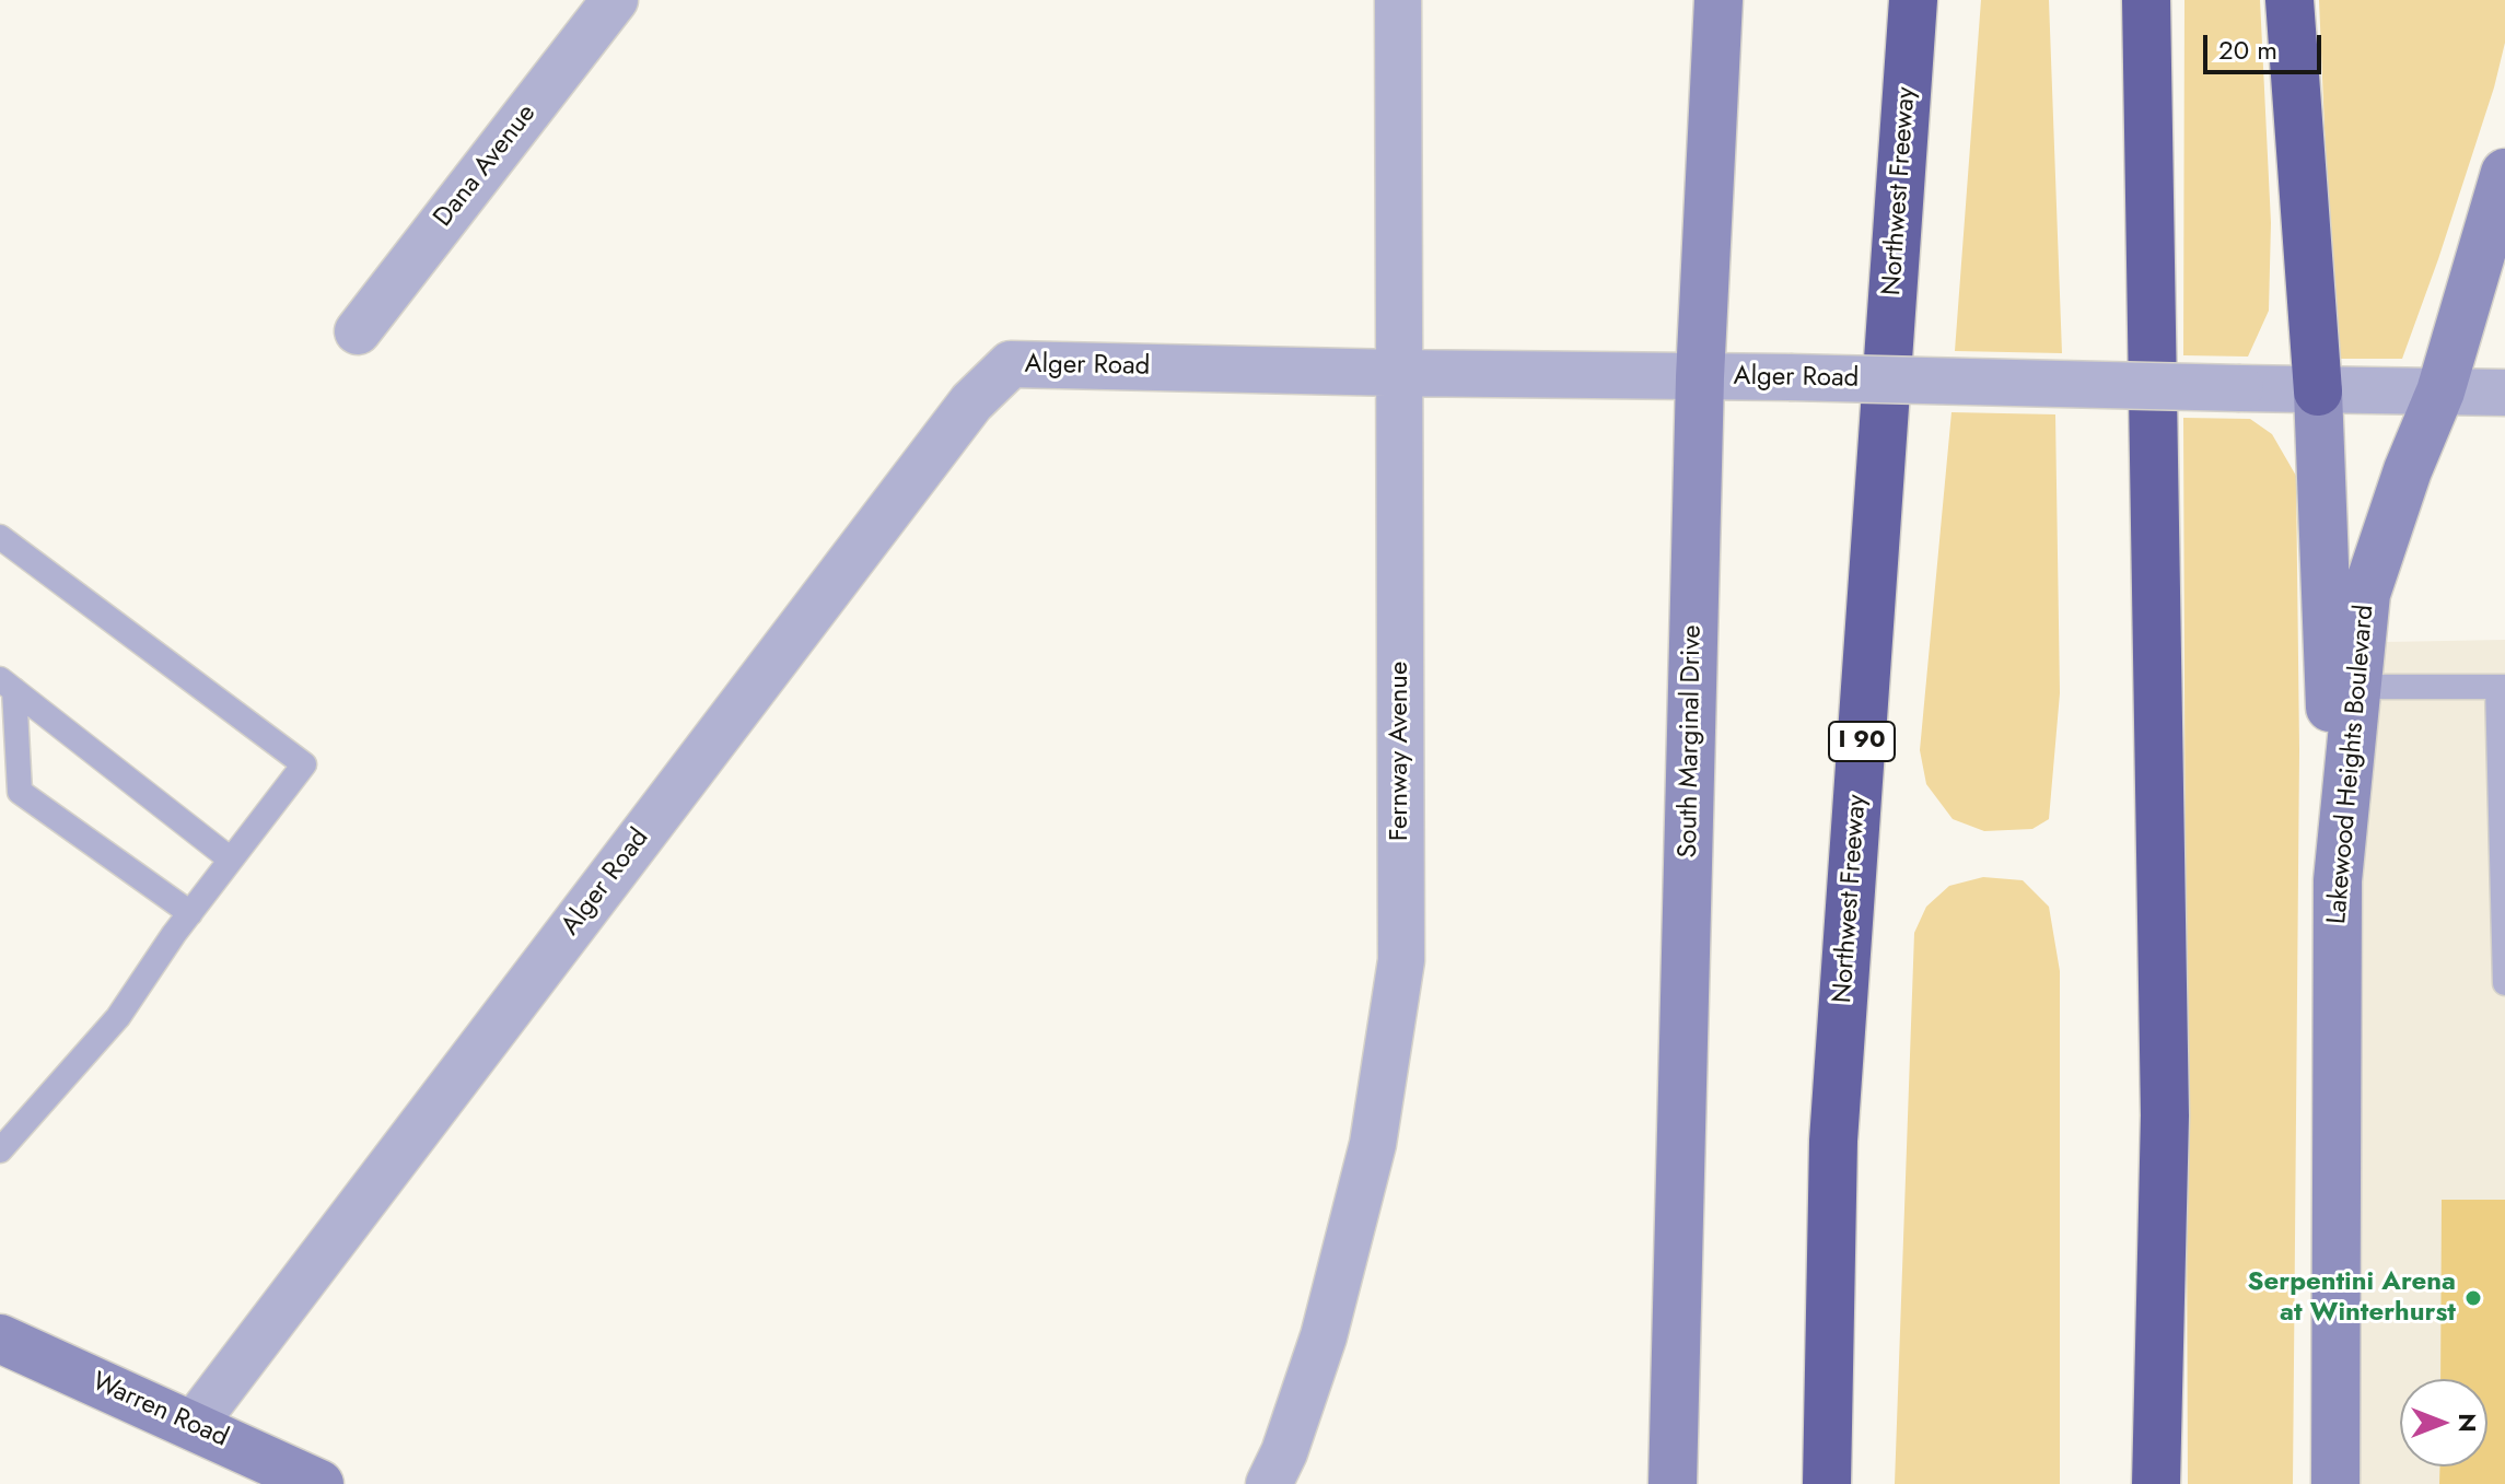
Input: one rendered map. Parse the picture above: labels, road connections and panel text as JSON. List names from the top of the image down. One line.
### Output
{"streets":{"highway":["Northwest Freeway","I 90"],"main road":["South Marginal Drive","Lakewood Heights Boulevard","Warren Road"],"street":["Dana Avenue","Alger Road","Fernway Avenue"]},"crossings":[["Alger Road","South Marginal Drive"],["Alger Road","Fernway Avenue"],["Alger Road","Lakewood Heights Boulevard"],["Alger Road","Warren Road"]],"places":["Serpentini Arena at Winterhurst"],"scale_bar":"20 m","north":"right"}
